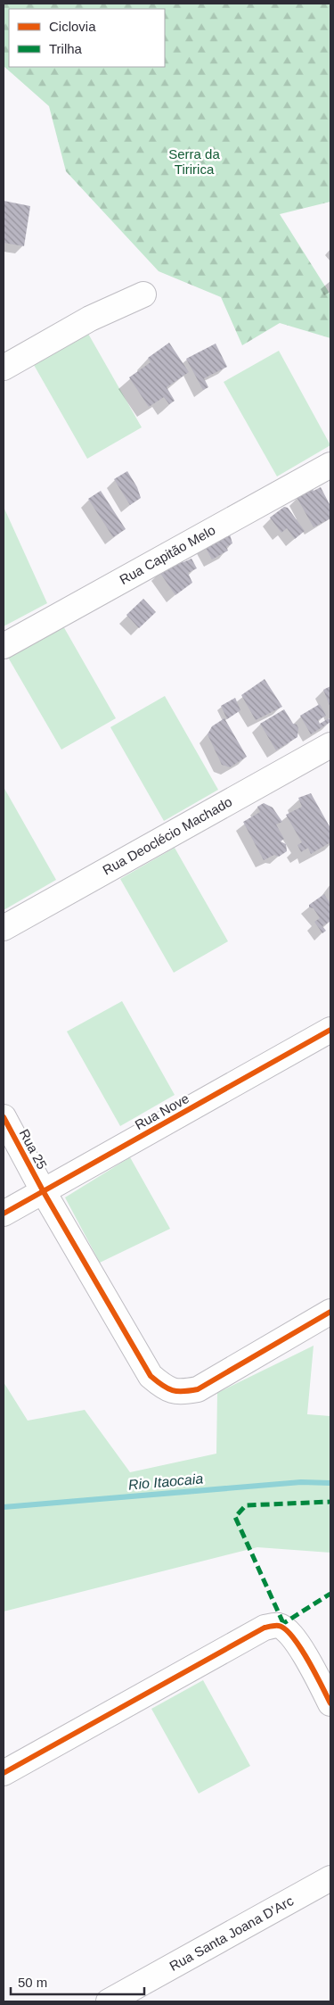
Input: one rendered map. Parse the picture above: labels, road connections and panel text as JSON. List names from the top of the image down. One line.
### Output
{"streets":{"street":["Rua Capitão Melo","Rua Deoclécio Machado","Rua Nove","Rua 25","Rua Santa Joana D'Arc"]},"crossings":[["Rua Nove","Rua 25"]],"water":["Rio Itaocaia"],"parks":["Serra da Tiririca"],"legend":["Ciclovia","Trilha"],"scale_bar":"50 m"}
